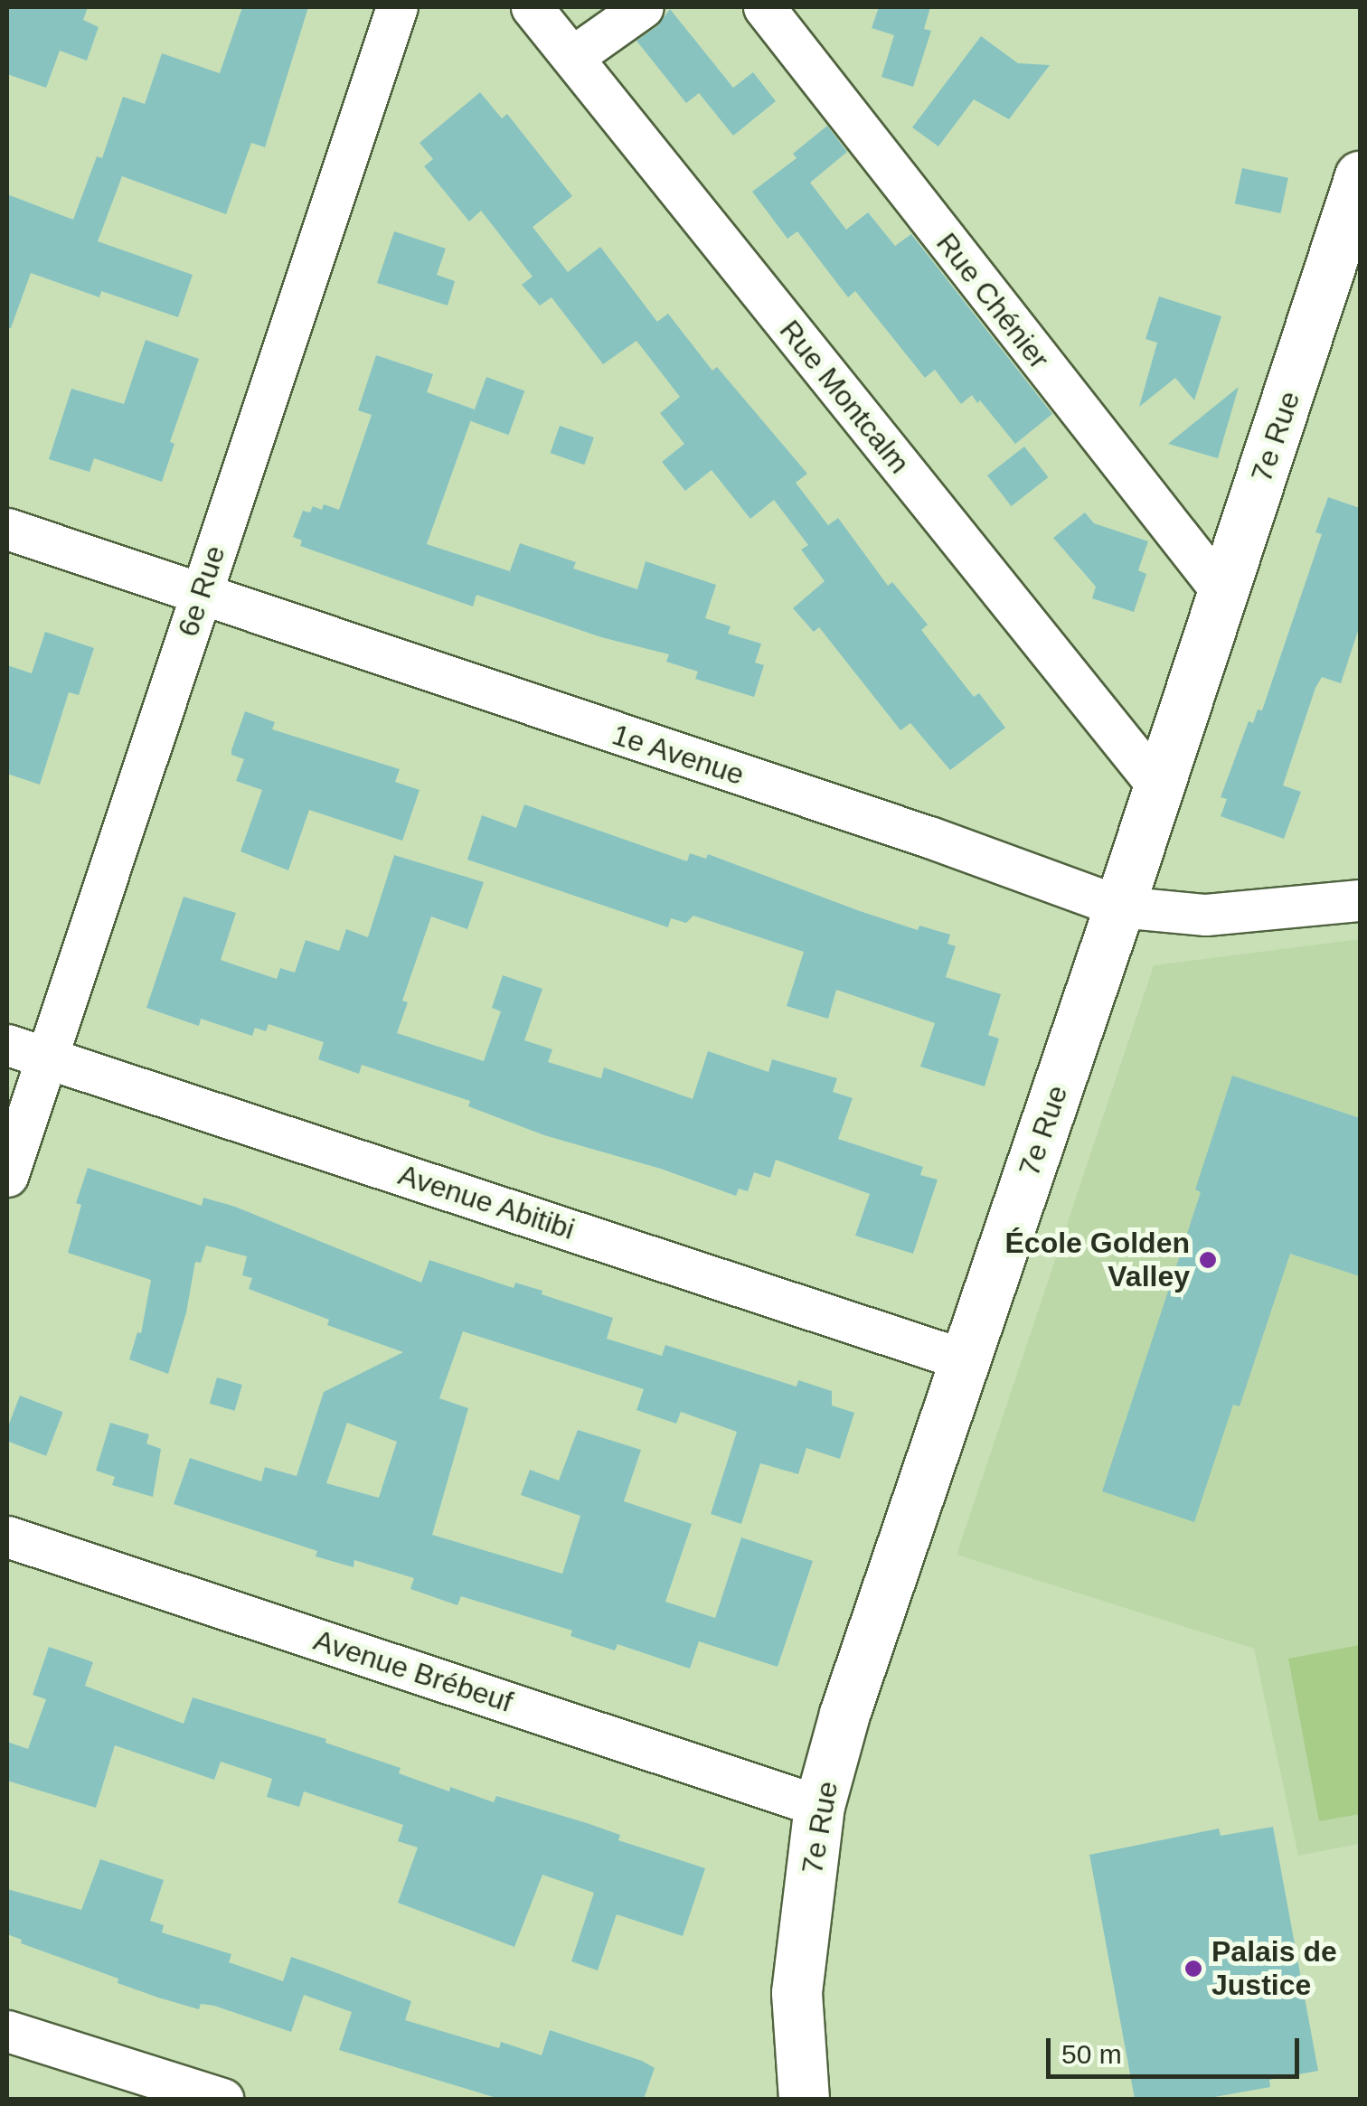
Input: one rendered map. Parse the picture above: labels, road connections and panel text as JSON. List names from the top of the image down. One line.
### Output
{"streets":{"street":["Rue Chénier","Rue Montcalm","7e Rue","6e Rue","1e Avenue","Avenue Abitibi","Avenue Brébeuf"]},"crossings":[["Rue Chénier","7e Rue"],["Rue Montcalm","7e Rue"],["7e Rue","1e Avenue"],["7e Rue","Avenue Abitibi"],["7e Rue","Avenue Brébeuf"],["6e Rue","1e Avenue"],["6e Rue","Avenue Abitibi"]],"places":["École Golden Valley","Palais de Justice"],"scale_bar":"50 m"}
